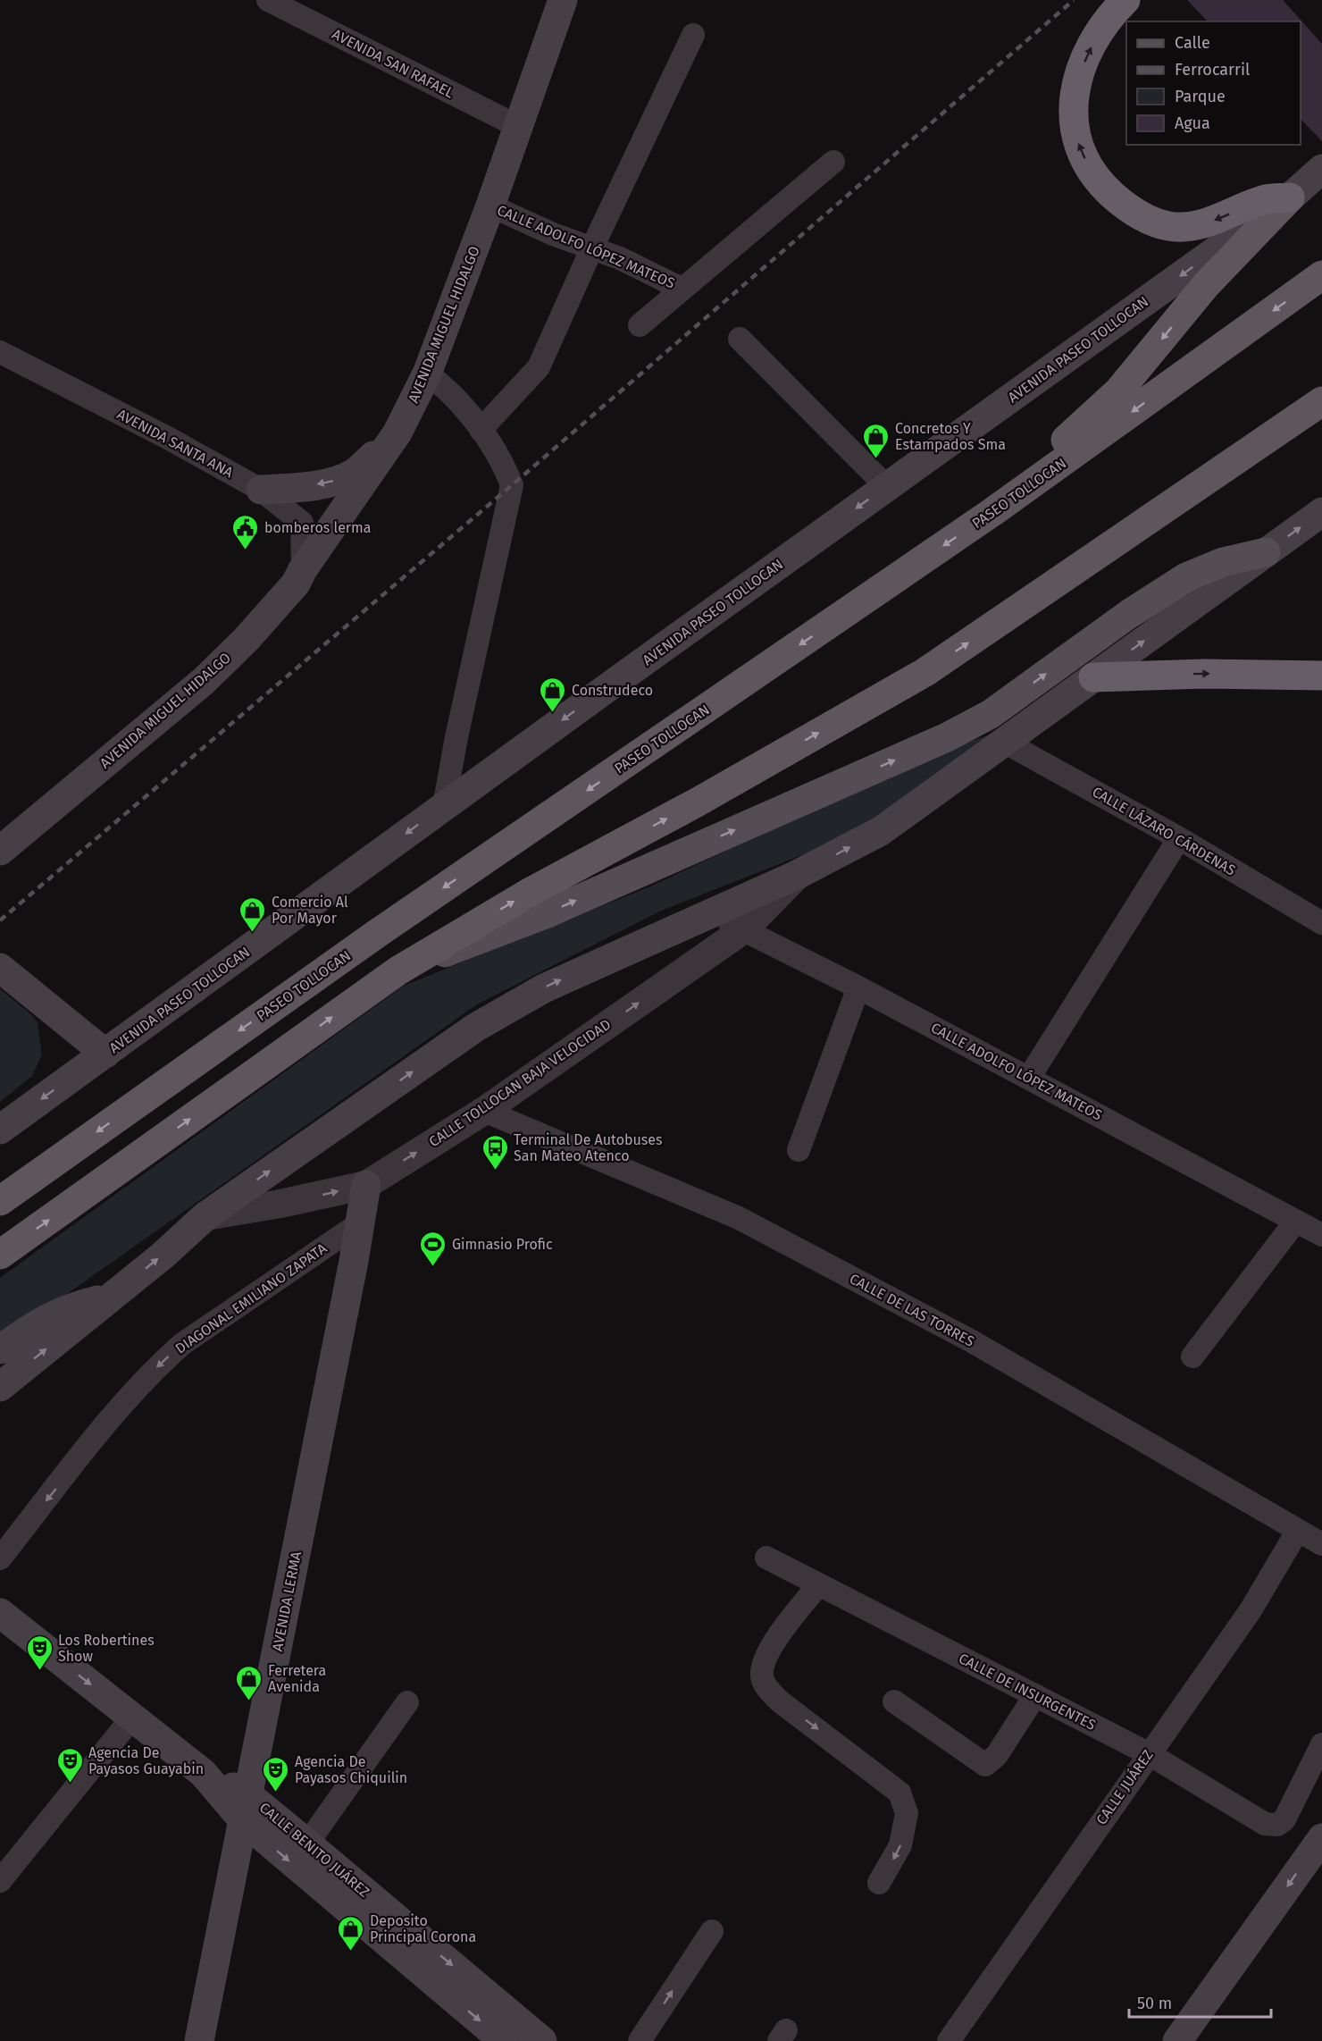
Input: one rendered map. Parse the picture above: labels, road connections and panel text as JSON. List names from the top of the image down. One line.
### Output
{"streets":{"highway":["PASEO TOLLOCAN"],"main road":["AVENIDA MIGUEL HIDALGO","AVENIDA PASEO TOLLOCAN","AVENIDA LERMA","CALLE BENITO JUÁREZ"],"street":["AVENIDA SAN RAFAEL","CALLE ADOLFO LÓPEZ MATEOS","AVENIDA SANTA ANA","CALLE LÁZARO CÁRDENAS","CALLE TOLLOCAN BAJA VELOCIDAD","DIAGONAL EMILIANO ZAPATA","CALLE DE LAS TORRES","CALLE DE INSURGENTES","CALLE JUÁREZ"]},"crossings":[["AVENIDA SAN RAFAEL","AVENIDA MIGUEL HIDALGO"],["CALLE ADOLFO LÓPEZ MATEOS","AVENIDA MIGUEL HIDALGO"],["CALLE ADOLFO LÓPEZ MATEOS","CALLE TOLLOCAN BAJA VELOCIDAD"],["AVENIDA MIGUEL HIDALGO","AVENIDA SANTA ANA"],["CALLE TOLLOCAN BAJA VELOCIDAD","CALLE DE LAS TORRES"],["DIAGONAL EMILIANO ZAPATA","AVENIDA LERMA"],["CALLE DE LAS TORRES","CALLE JUÁREZ"],["AVENIDA LERMA","CALLE BENITO JUÁREZ"],["CALLE DE INSURGENTES","CALLE JUÁREZ"]],"one_way":["CALLE TOLLOCAN BAJA VELOCIDAD","DIAGONAL EMILIANO ZAPATA","CALLE BENITO JUÁREZ"],"places":{"shop":["Concretos Y Estampados Sma","Construdeco","Comercio Al Por Mayor","Ferretera Avenida","Deposito Principal Corona"],"public building":["bomberos lerma"],"bus stop":["Terminal De Autobuses San Mateo Atenco"],"sports":["Gimnasio Profic"],"theatre":["Los Robertines Show","Agencia De Payasos Guayabin","Agencia De Payasos Chiquilin"]},"legend":["Calle","Ferrocarril","Parque","Agua"],"scale_bar":"50 m"}
